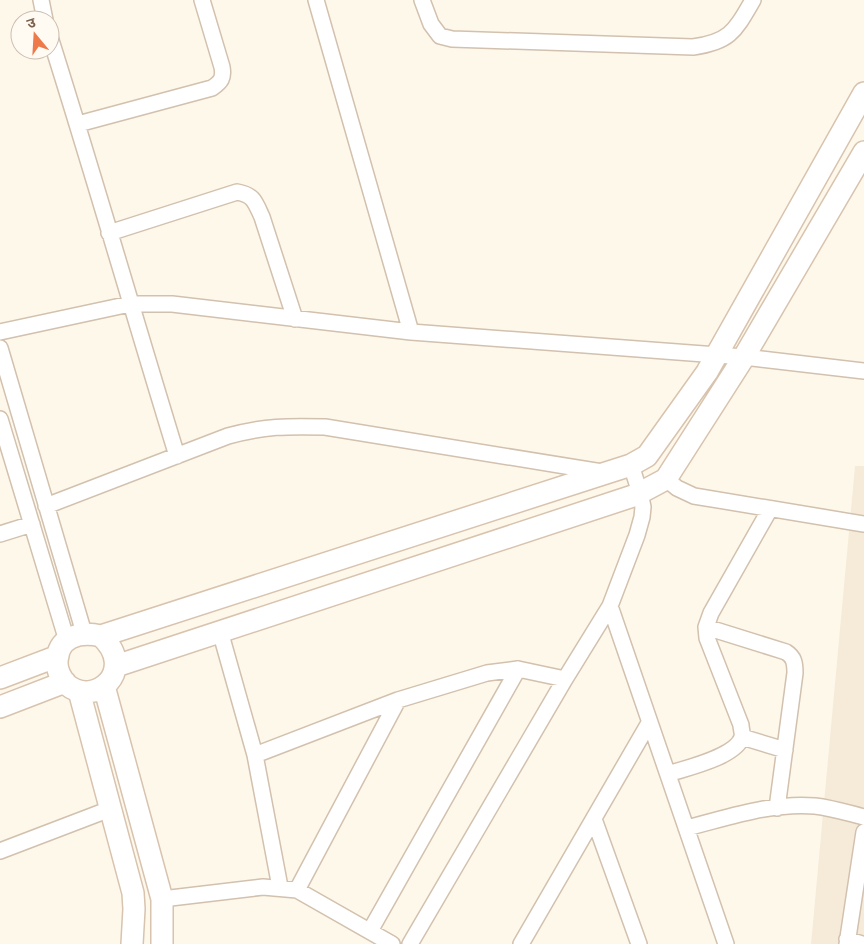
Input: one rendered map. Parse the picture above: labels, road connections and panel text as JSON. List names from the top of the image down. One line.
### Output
{"north":"top"}
